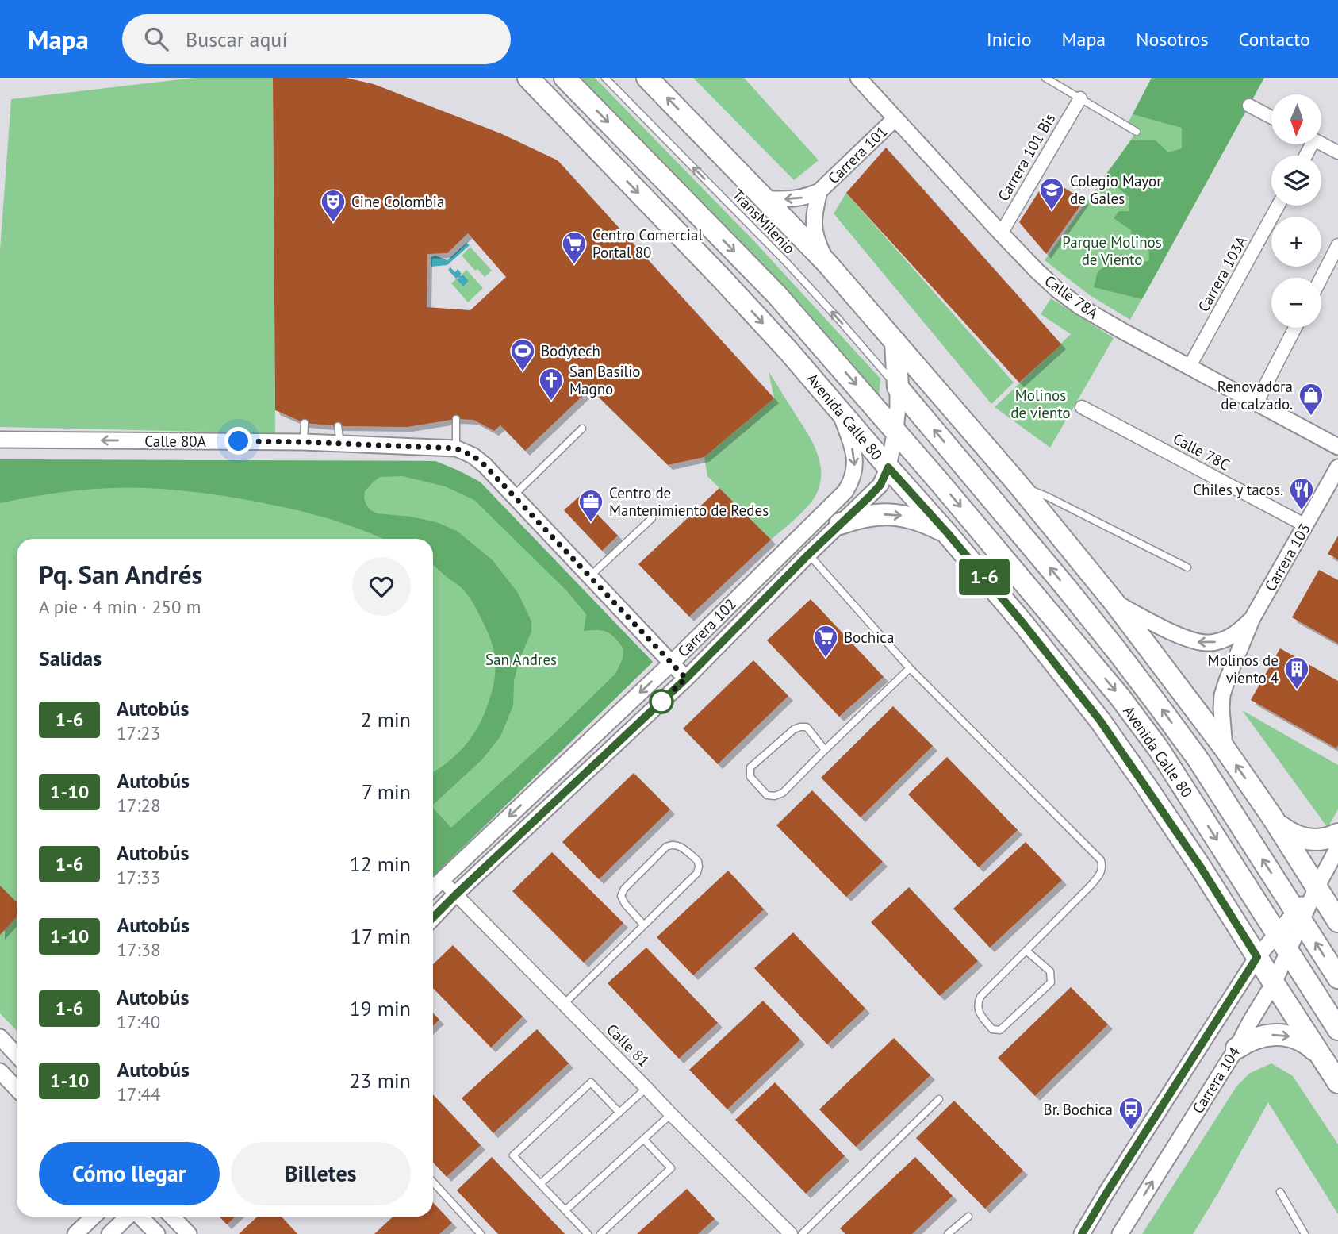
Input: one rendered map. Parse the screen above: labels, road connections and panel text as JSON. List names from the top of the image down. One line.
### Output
{"streets":{"highway":["Avenida Calle 80"],"street":["Carrera 101","Carrera 101 Bis","Carrera 103A","Calle 78A","Calle 80A","Calle 78C","Carrera 103","Carrera 102","Calle 81","Carrera 104"],"lane":["TransMilenio"]},"crossings":[["Carrera 101","Calle 78A"],["Carrera 101 Bis","Calle 78A"],["TransMilenio","Avenida Calle 80"],["TransMilenio","Carrera 102"],["Carrera 103A","Calle 78A"],["Avenida Calle 80","Carrera 102"],["Avenida Calle 80","Carrera 104"],["Calle 80A","Carrera 102"],["Calle 78C","Carrera 103"],["Carrera 102","Calle 81"]],"one_way":["TransMilenio","Calle 80A"],"parks":["Parque Molinos de Viento","Molinos de viento","San Andres"],"places":{"school or university":["Colegio Mayor de Gales"],"theatre":["Cine Colombia"],"supermarket":["Centro Comercial Portal 80","Bochica"],"sports":["Bodytech"],"church":["San Basilio Magno"],"shop":["Renovadora de calzado."],"restaurant":["Chiles y tacos."],"office":["Centro de Mantenimiento de Redes"],"building":["Molinos de viento 4"],"bus stop":["Br. Bochica"]},"lines":["bus line 1-6"],"north":"bottom","page":{"header":"Mapa","search":"Buscar aquí","nav":["Inicio","Mapa","Nosotros","Contacto"],"on_map":"1-6","map_buttons":["+","−"],"heading":[["Pq. San Andrés","A pie · 4 min · 250 m"],"Salidas"],"list":[{"mark":"1-6","name":"Autobús","note":"17:23","value":"2 min"},{"mark":"1-10","name":"Autobús","note":"17:28","value":"7 min"},{"mark":"1-6","name":"Autobús","note":"17:33","value":"12 min"},{"mark":"1-10","name":"Autobús","note":"17:38","value":"17 min"},{"mark":"1-6","name":"Autobús","note":"17:40","value":"19 min"},{"mark":"1-10","name":"Autobús","note":"17:44","value":"23 min"}],"buttons":["Cómo llegar","Billetes"]}}
